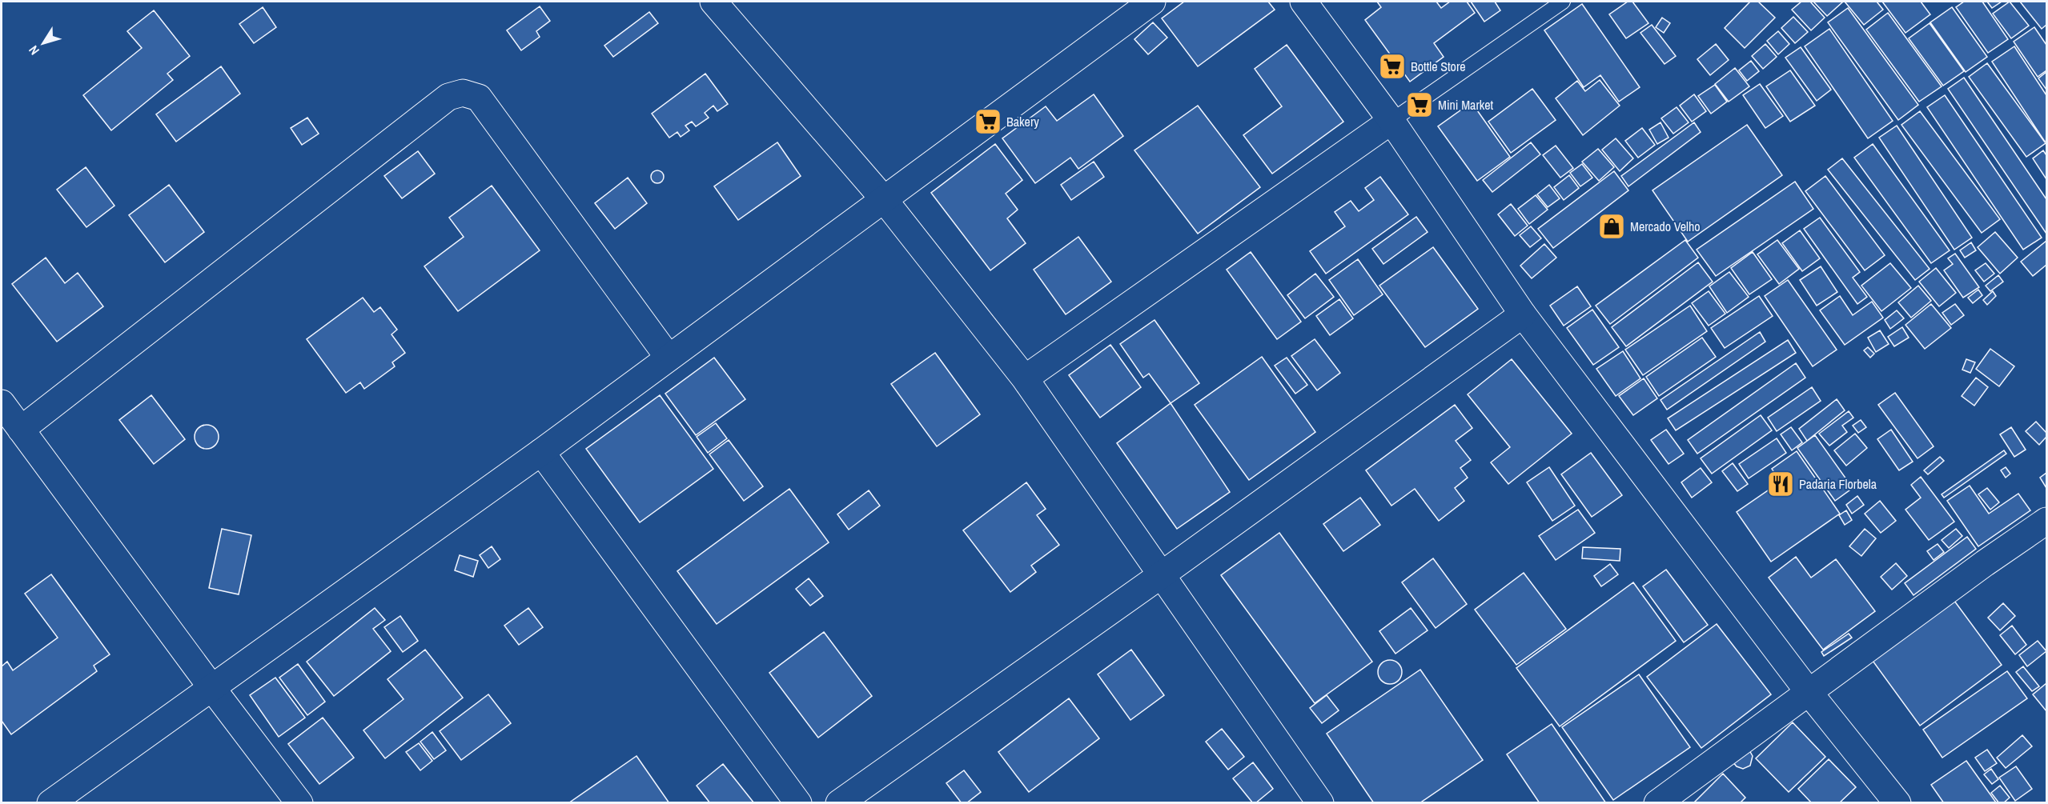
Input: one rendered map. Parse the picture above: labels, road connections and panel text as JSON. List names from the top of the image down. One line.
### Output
{"places":{"supermarket":["Bottle Store","Mini Market","Bakery"],"shop":["Mercado Velho"],"restaurant":["Padaria Florbela"]},"north":"bottom left"}
